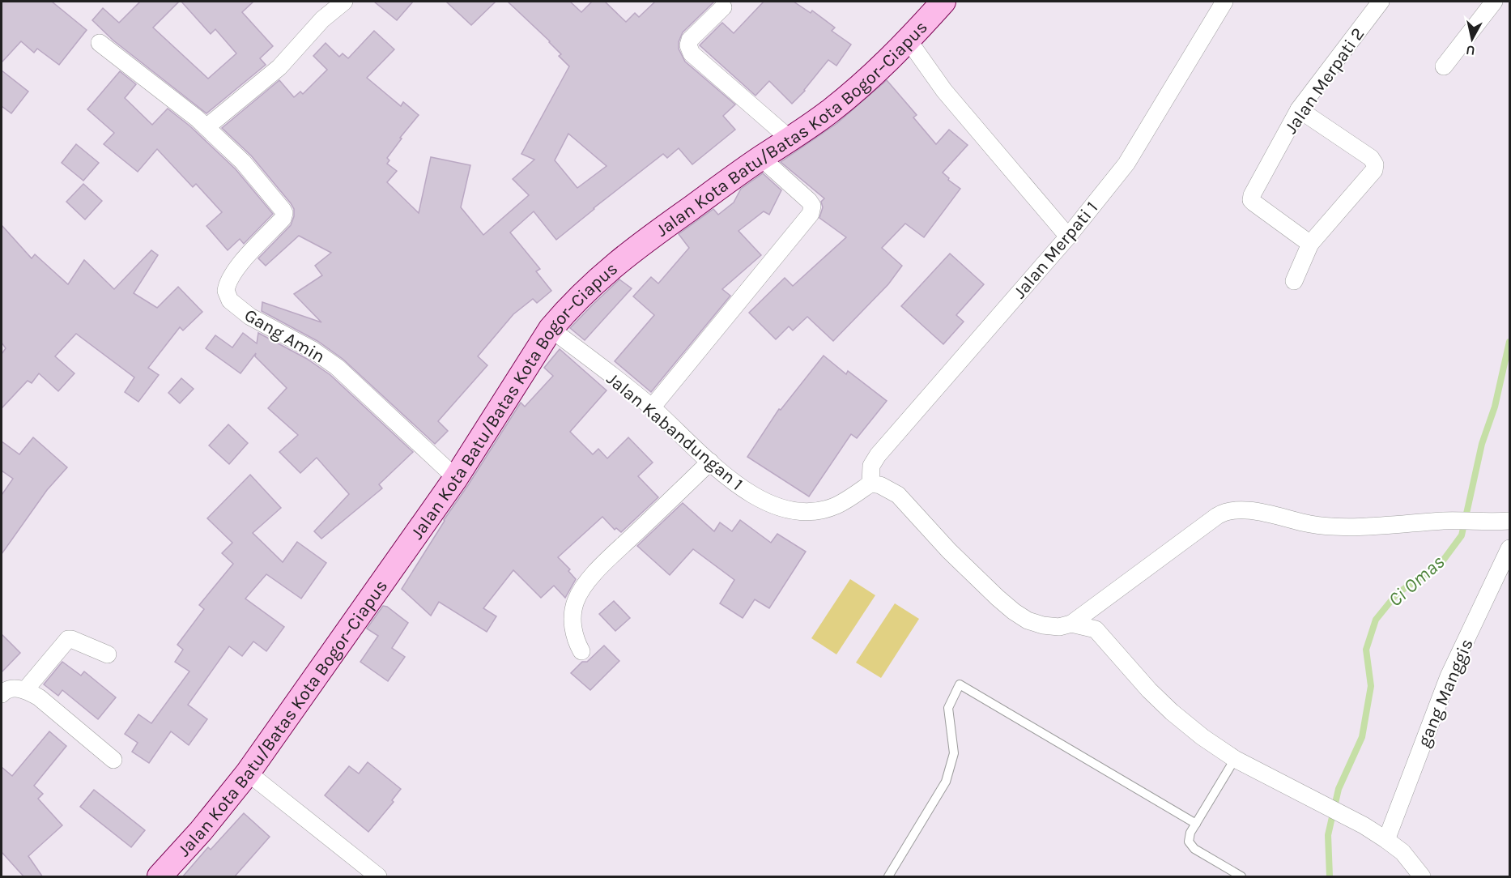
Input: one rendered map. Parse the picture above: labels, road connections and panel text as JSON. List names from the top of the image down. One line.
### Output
{"streets":{"main road":["Jalan Kota Batu/Batas Kota Bogor–Ciapus"],"street":["Jalan Merpati 2","Jalan Merpati 1","Gang Amin","Jalan Kabandungan 1","gang Manggis"]},"crossings":[["Jalan Kota Batu/Batas Kota Bogor–Ciapus","Gang Amin"],["Jalan Kota Batu/Batas Kota Bogor–Ciapus","Jalan Kabandungan 1"],["Jalan Merpati 1","Jalan Kabandungan 1"]],"water":["Ci Omas"],"north":"bottom"}
